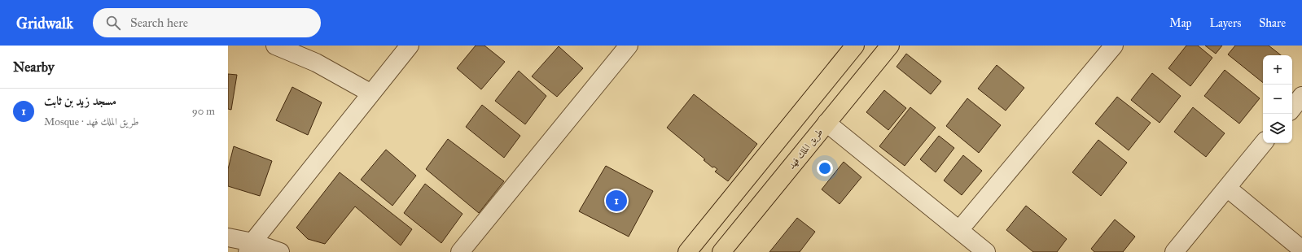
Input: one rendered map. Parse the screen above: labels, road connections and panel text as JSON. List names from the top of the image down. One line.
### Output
{"streets":{"main road":["طريق الملك فهد"]},"page":{"header":"Gridwalk","search":"Search here","nav":["Map","Layers","Share"],"heading":"Nearby","map_buttons":["+","−"],"list":[{"mark":"1","name":"مسجد زيد بن ثابت","note":"Mosque · طريق الملك فهد","value":"90 m"}],"pins":"1"}}
